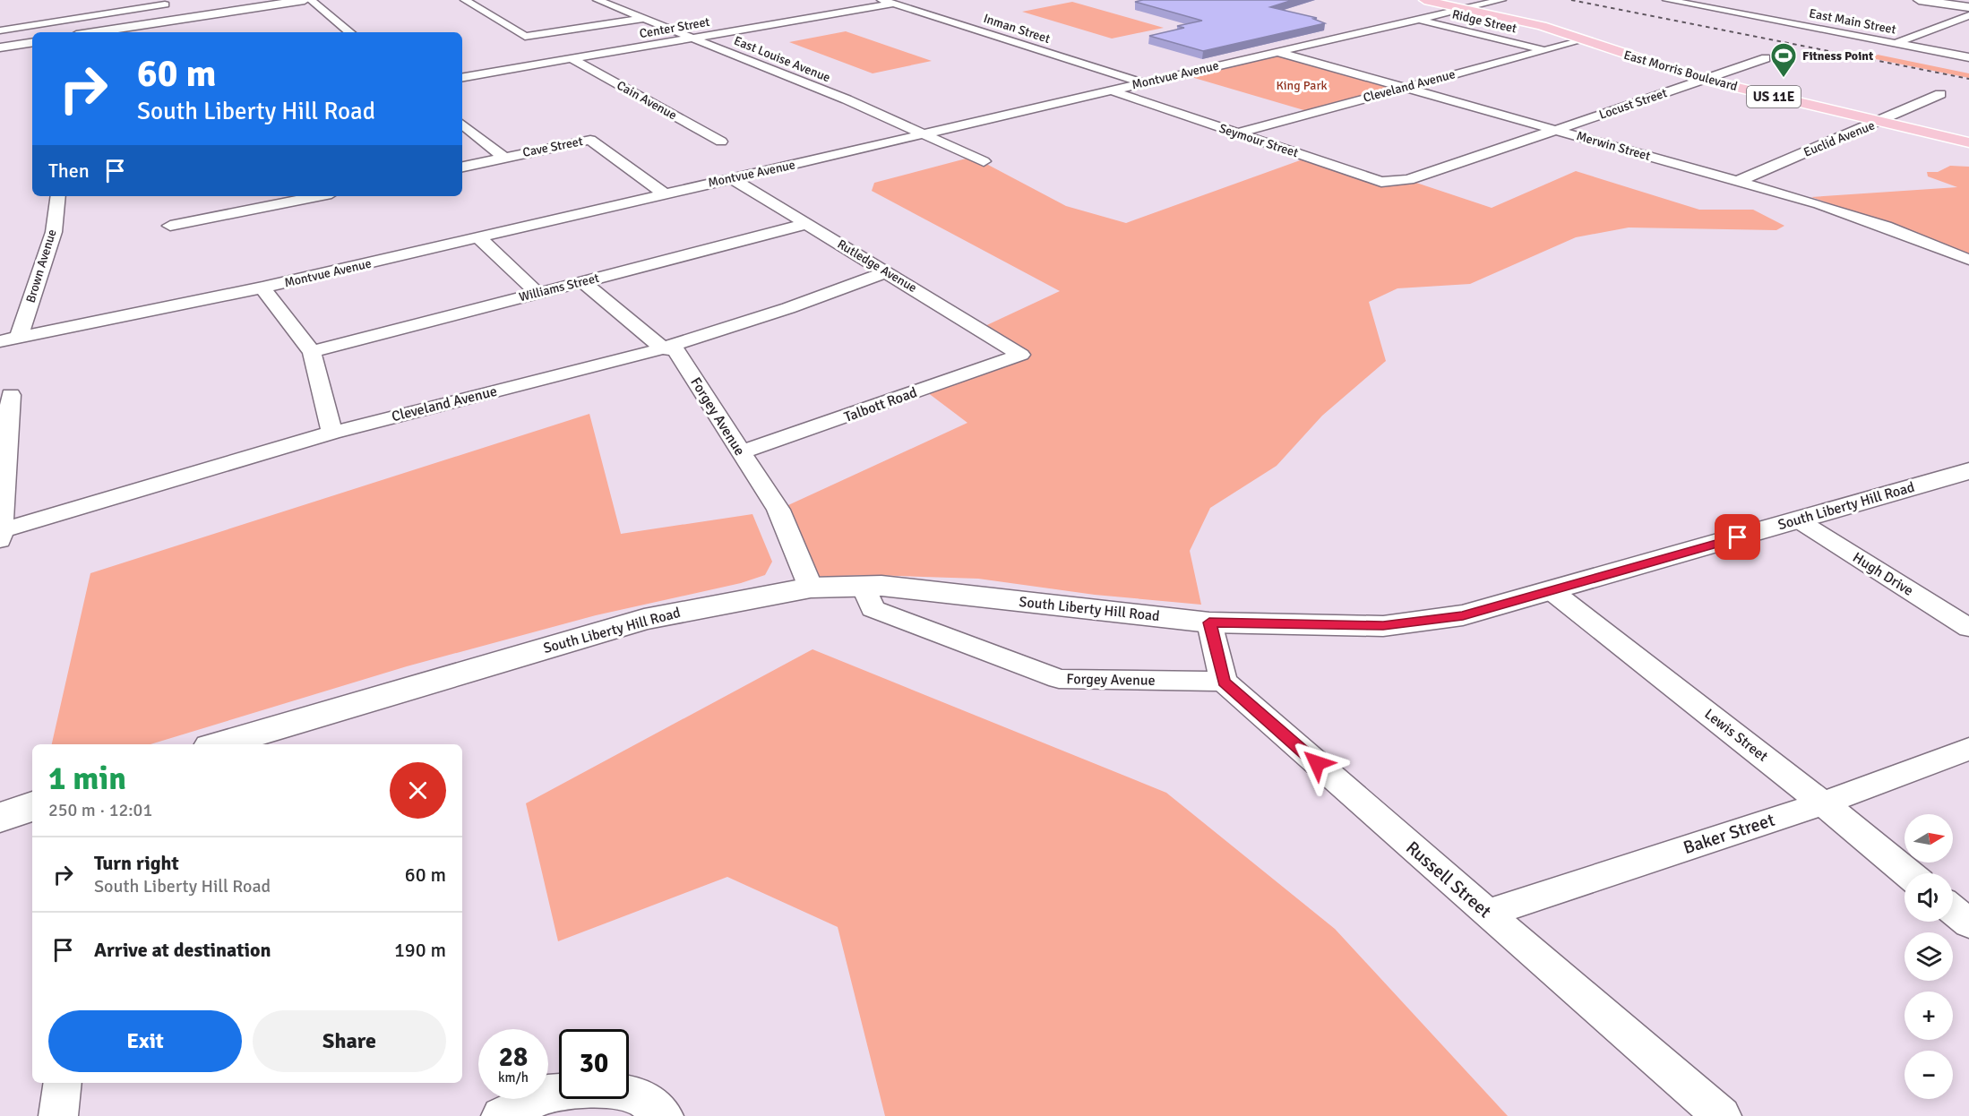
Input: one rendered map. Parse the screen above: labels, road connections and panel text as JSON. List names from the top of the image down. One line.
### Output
{"streets":{"main road":["East Morris Boulevard","US 11E"],"street":["Ridge Street","East Main Street","Center Street","Inman Street","East Louise Avenue","Montvue Avenue","Cleveland Avenue","Cain Avenue","Locust Street","Euclid Avenue","Seymour Street","Merwin Street","Cave Street","Brown Avenue","Rutledge Avenue","Williams Street","Talbott Road","Forgey Avenue","South Liberty Hill Road","Hugh Drive","Lewis Street","Baker Street","Russell Street"]},"crossings":[["Ridge Street","Montvue Avenue"],["Ridge Street","Cleveland Avenue"],["Center Street","Inman Street"],["Center Street","East Louise Avenue"],["Center Street","Cain Avenue"],["Inman Street","Montvue Avenue"],["East Louise Avenue","Montvue Avenue"],["East Morris Boulevard","Montvue Avenue"],["East Morris Boulevard","Cleveland Avenue"],["East Morris Boulevard","Locust Street"],["East Morris Boulevard","Euclid Avenue"],["Montvue Avenue","Seymour Street"],["Montvue Avenue","Merwin Street"],["Montvue Avenue","Cave Street"],["Montvue Avenue","Brown Avenue"],["Montvue Avenue","Rutledge Avenue"],["Cleveland Avenue","Seymour Street"],["Cleveland Avenue","Merwin Street"],["Cleveland Avenue","Rutledge Avenue"],["Cleveland Avenue","Forgey Avenue"],["Locust Street","Seymour Street"],["Locust Street","Merwin Street"],["Euclid Avenue","Merwin Street"],["Rutledge Avenue","Williams Street"],["Rutledge Avenue","Talbott Road"],["Williams Street","Forgey Avenue"],["Talbott Road","Forgey Avenue"],["Forgey Avenue","South Liberty Hill Road"],["Forgey Avenue","Russell Street"],["South Liberty Hill Road","Hugh Drive"],["South Liberty Hill Road","Lewis Street"],["Lewis Street","Baker Street"],["Baker Street","Russell Street"]],"parks":["King Park"],"places":{"sports":["Fitness Point"]},"north":"right","page":{"turn":["60 m","South Liberty Hill Road"],"then":"Then","heading":["1 min","250 m · 12:01"],"map_buttons":["+","−"],"list":[{"name":"Turn right","note":"South Liberty Hill Road","value":"60 m"},{"name":"Arrive at destination","value":"190 m"}],"buttons":["Exit","Share"],"speed":"28 km/h","limit":"30"}}
